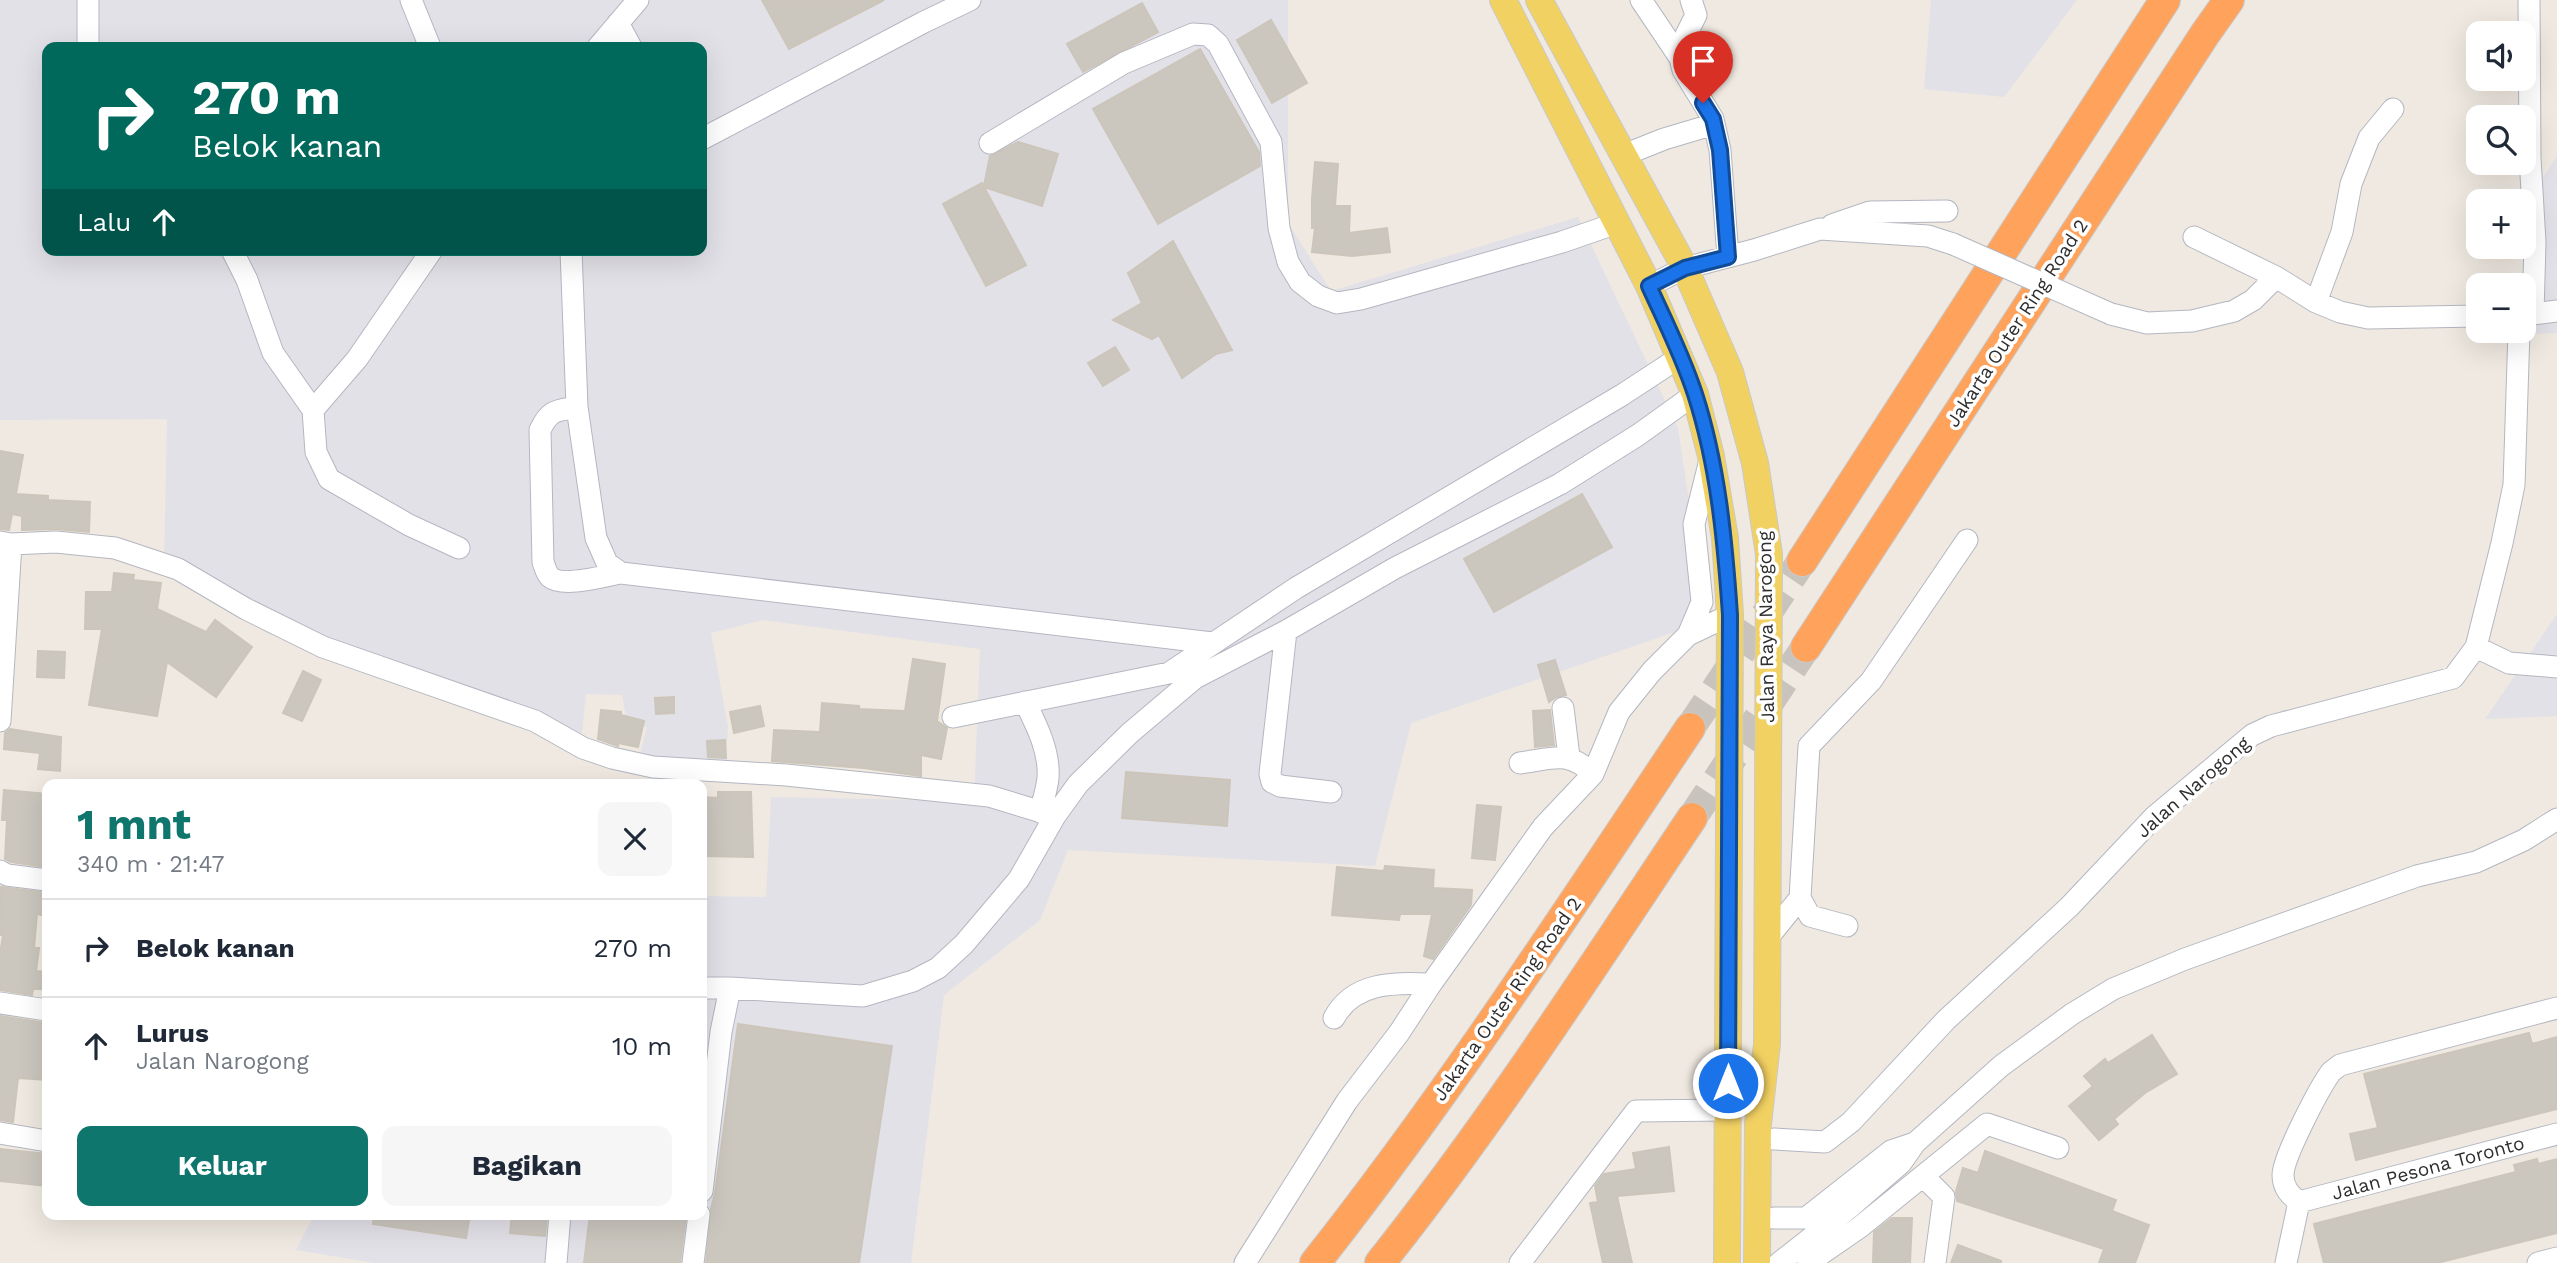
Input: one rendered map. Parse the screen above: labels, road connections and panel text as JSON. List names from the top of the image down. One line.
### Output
{"streets":{"highway":["Jakarta Outer Ring Road 2"],"main road":["Jalan Raya Narogong"],"street":["Jalan Narogong","Jalan Pesona Toronto"]},"page":{"map_buttons":["+","−"],"turn":["270 m","Belok kanan"],"then":"Lalu","heading":["1 mnt","340 m · 21:47"],"list":[{"name":"Belok kanan","value":"270 m"},{"name":"Lurus","note":"Jalan Narogong","value":"10 m"}],"buttons":["Keluar","Bagikan"]}}
